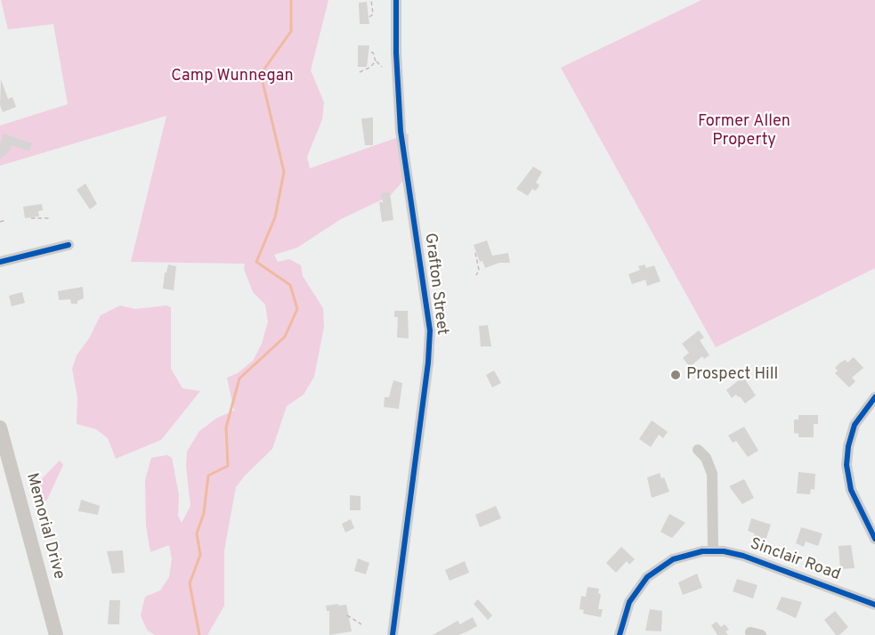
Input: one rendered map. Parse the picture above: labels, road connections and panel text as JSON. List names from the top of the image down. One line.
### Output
{"streets":{"main road":["Memorial Drive"],"street":["Grafton Street","Sinclair Road"]},"parks":["Camp Wunnegan","Former Allen Property"],"places":["Prospect Hill"]}
